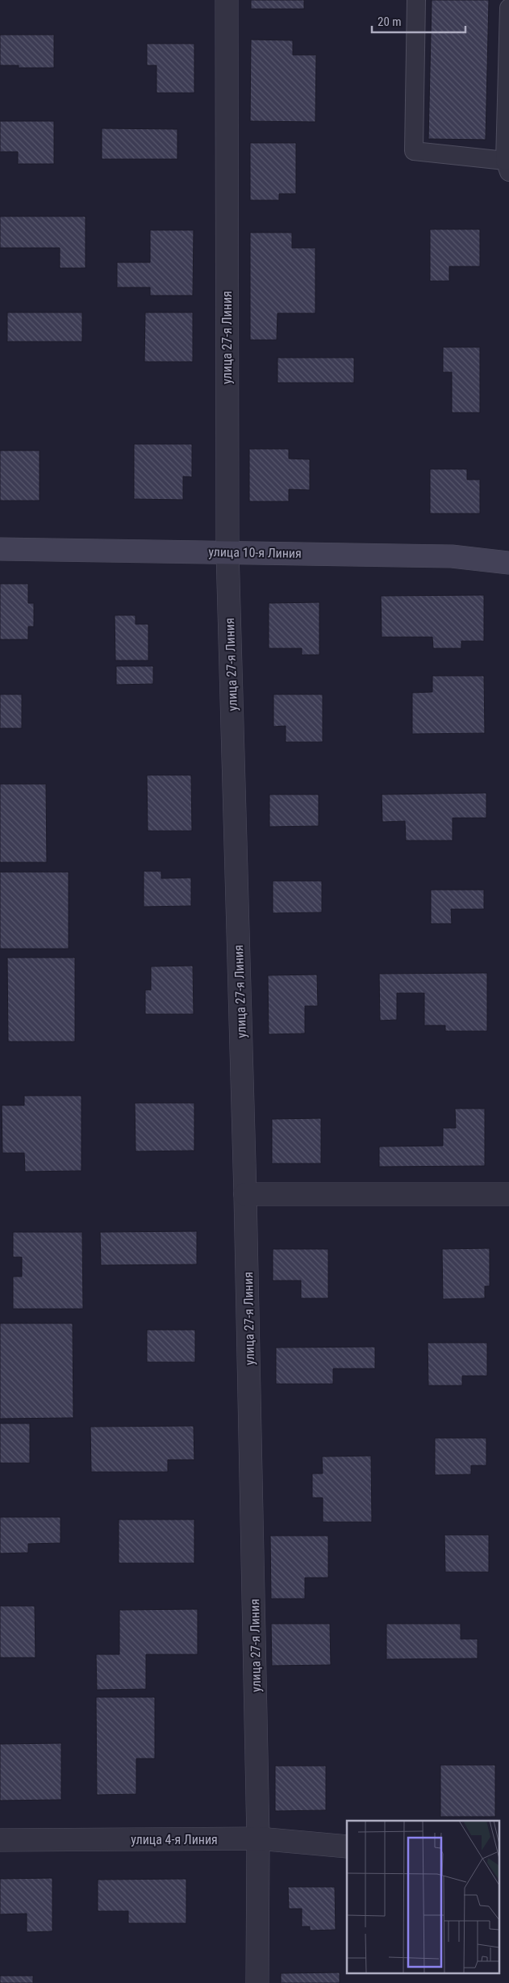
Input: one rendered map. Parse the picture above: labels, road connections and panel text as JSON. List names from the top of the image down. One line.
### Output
{"streets":{"street":["улица 27-я Линия","улица 10-я Линия","улица 4-я Линия"]},"crossings":[["улица 27-я Линия","улица 10-я Линия"],["улица 27-я Линия","улица 4-я Линия"]],"scale_bar":"20 m"}
